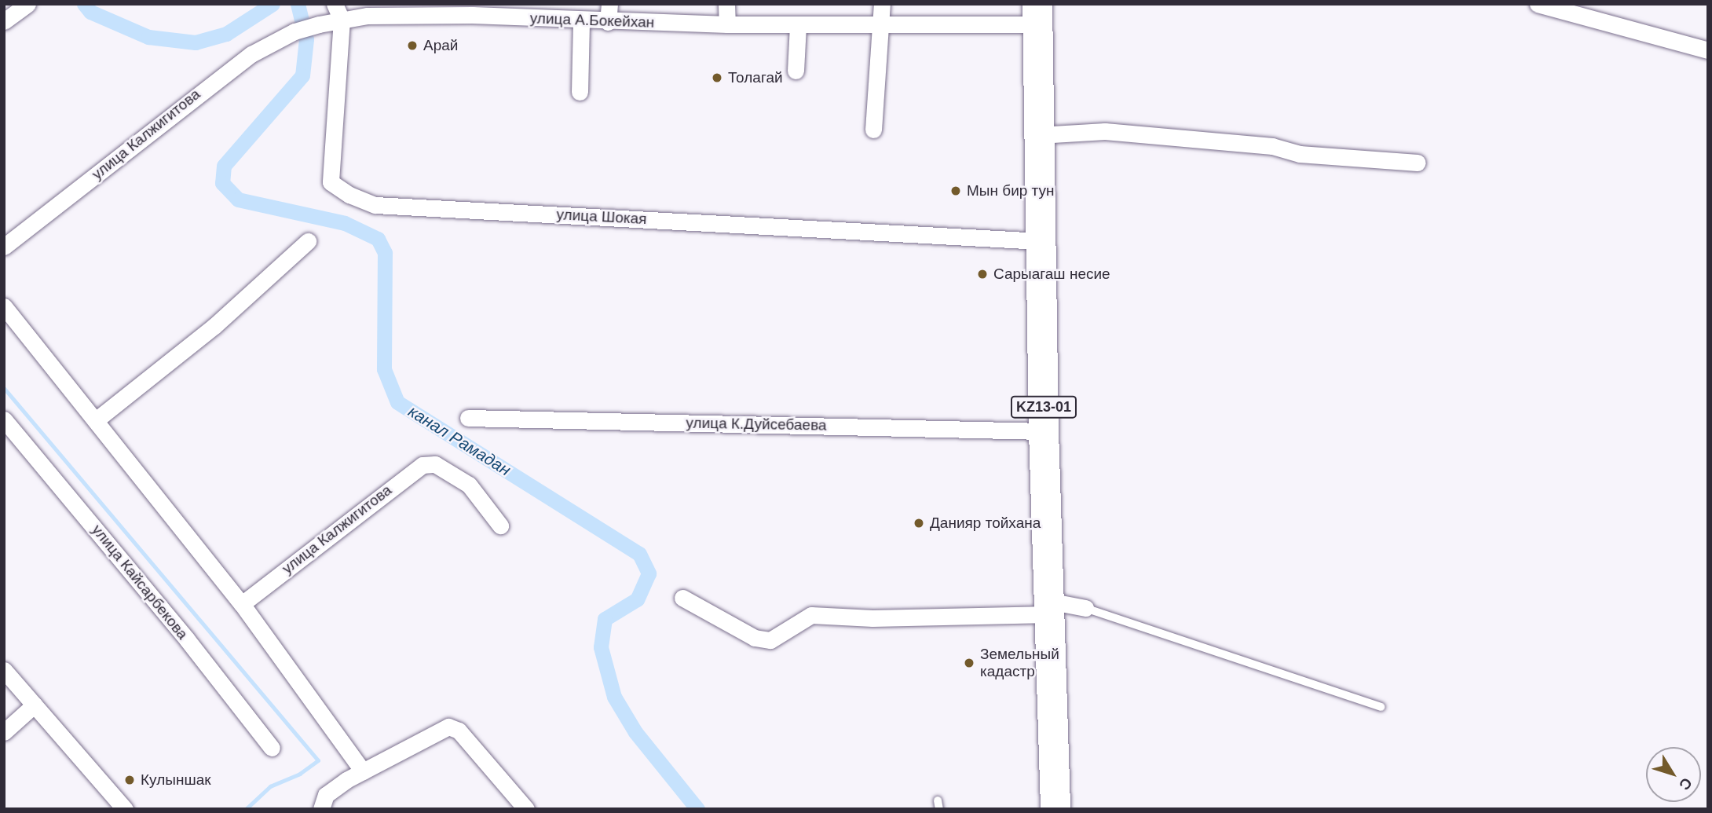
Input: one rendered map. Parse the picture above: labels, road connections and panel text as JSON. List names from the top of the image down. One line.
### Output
{"streets":{"highway":["KZ13-01"],"street":["улица А.Бокейхан","улица Калжигитова","улица Шокая","улица К.Дуйсебаева","улица Кайсарбекова"]},"crossings":[["улица А.Бокейхан","улица Калжигитова"],["улица А.Бокейхан","улица Шокая"],["улица А.Бокейхан","KZ13-01"],["улица Шокая","KZ13-01"],["KZ13-01","улица К.Дуйсебаева"]],"water":["канал Рамадан"],"places":["Арай","Толагай","Мын бир тун","Сарыагаш несие","Данияр тойхана","Земельный кадастр","Кулыншак"],"north":"bottom right"}
